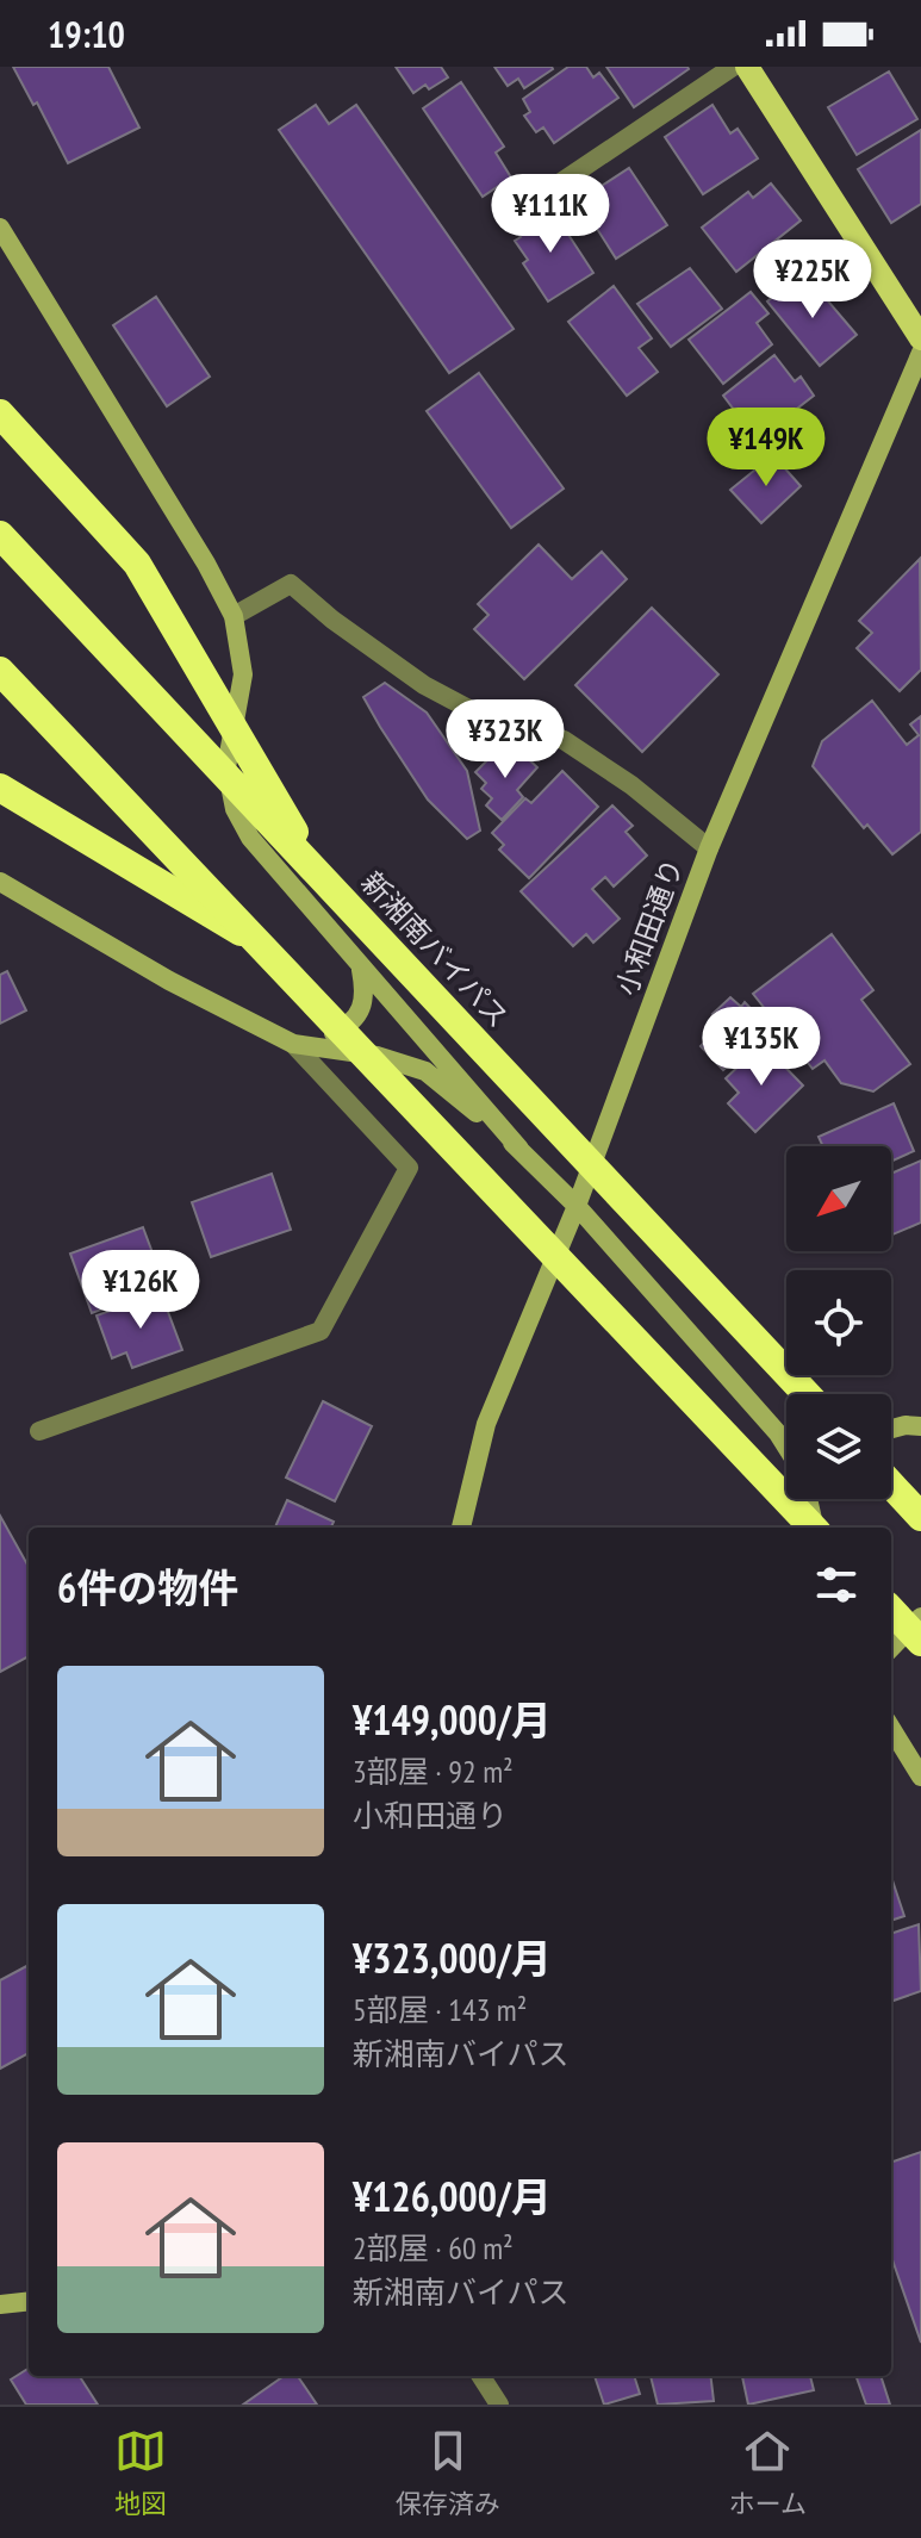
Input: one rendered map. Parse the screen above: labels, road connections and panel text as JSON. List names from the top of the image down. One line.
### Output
{"streets":{"highway":["新湘南バイパス"],"street":["小和田通り"]},"north":"bottom left","page":{"status":"19:10","price":["¥111K","¥225K","¥149K","¥323K","¥135K","¥126K"],"heading":"6件の物件","list":[{"name":"¥149,000/月","note":"3部屋 · 92 m² · 小和田通り"},{"name":"¥323,000/月","note":"5部屋 · 143 m² · 新湘南バイパス"},{"name":"¥126,000/月","note":"2部屋 · 60 m² · 新湘南バイパス"}],"tabs":["地図","保存済み","ホーム"]}}
